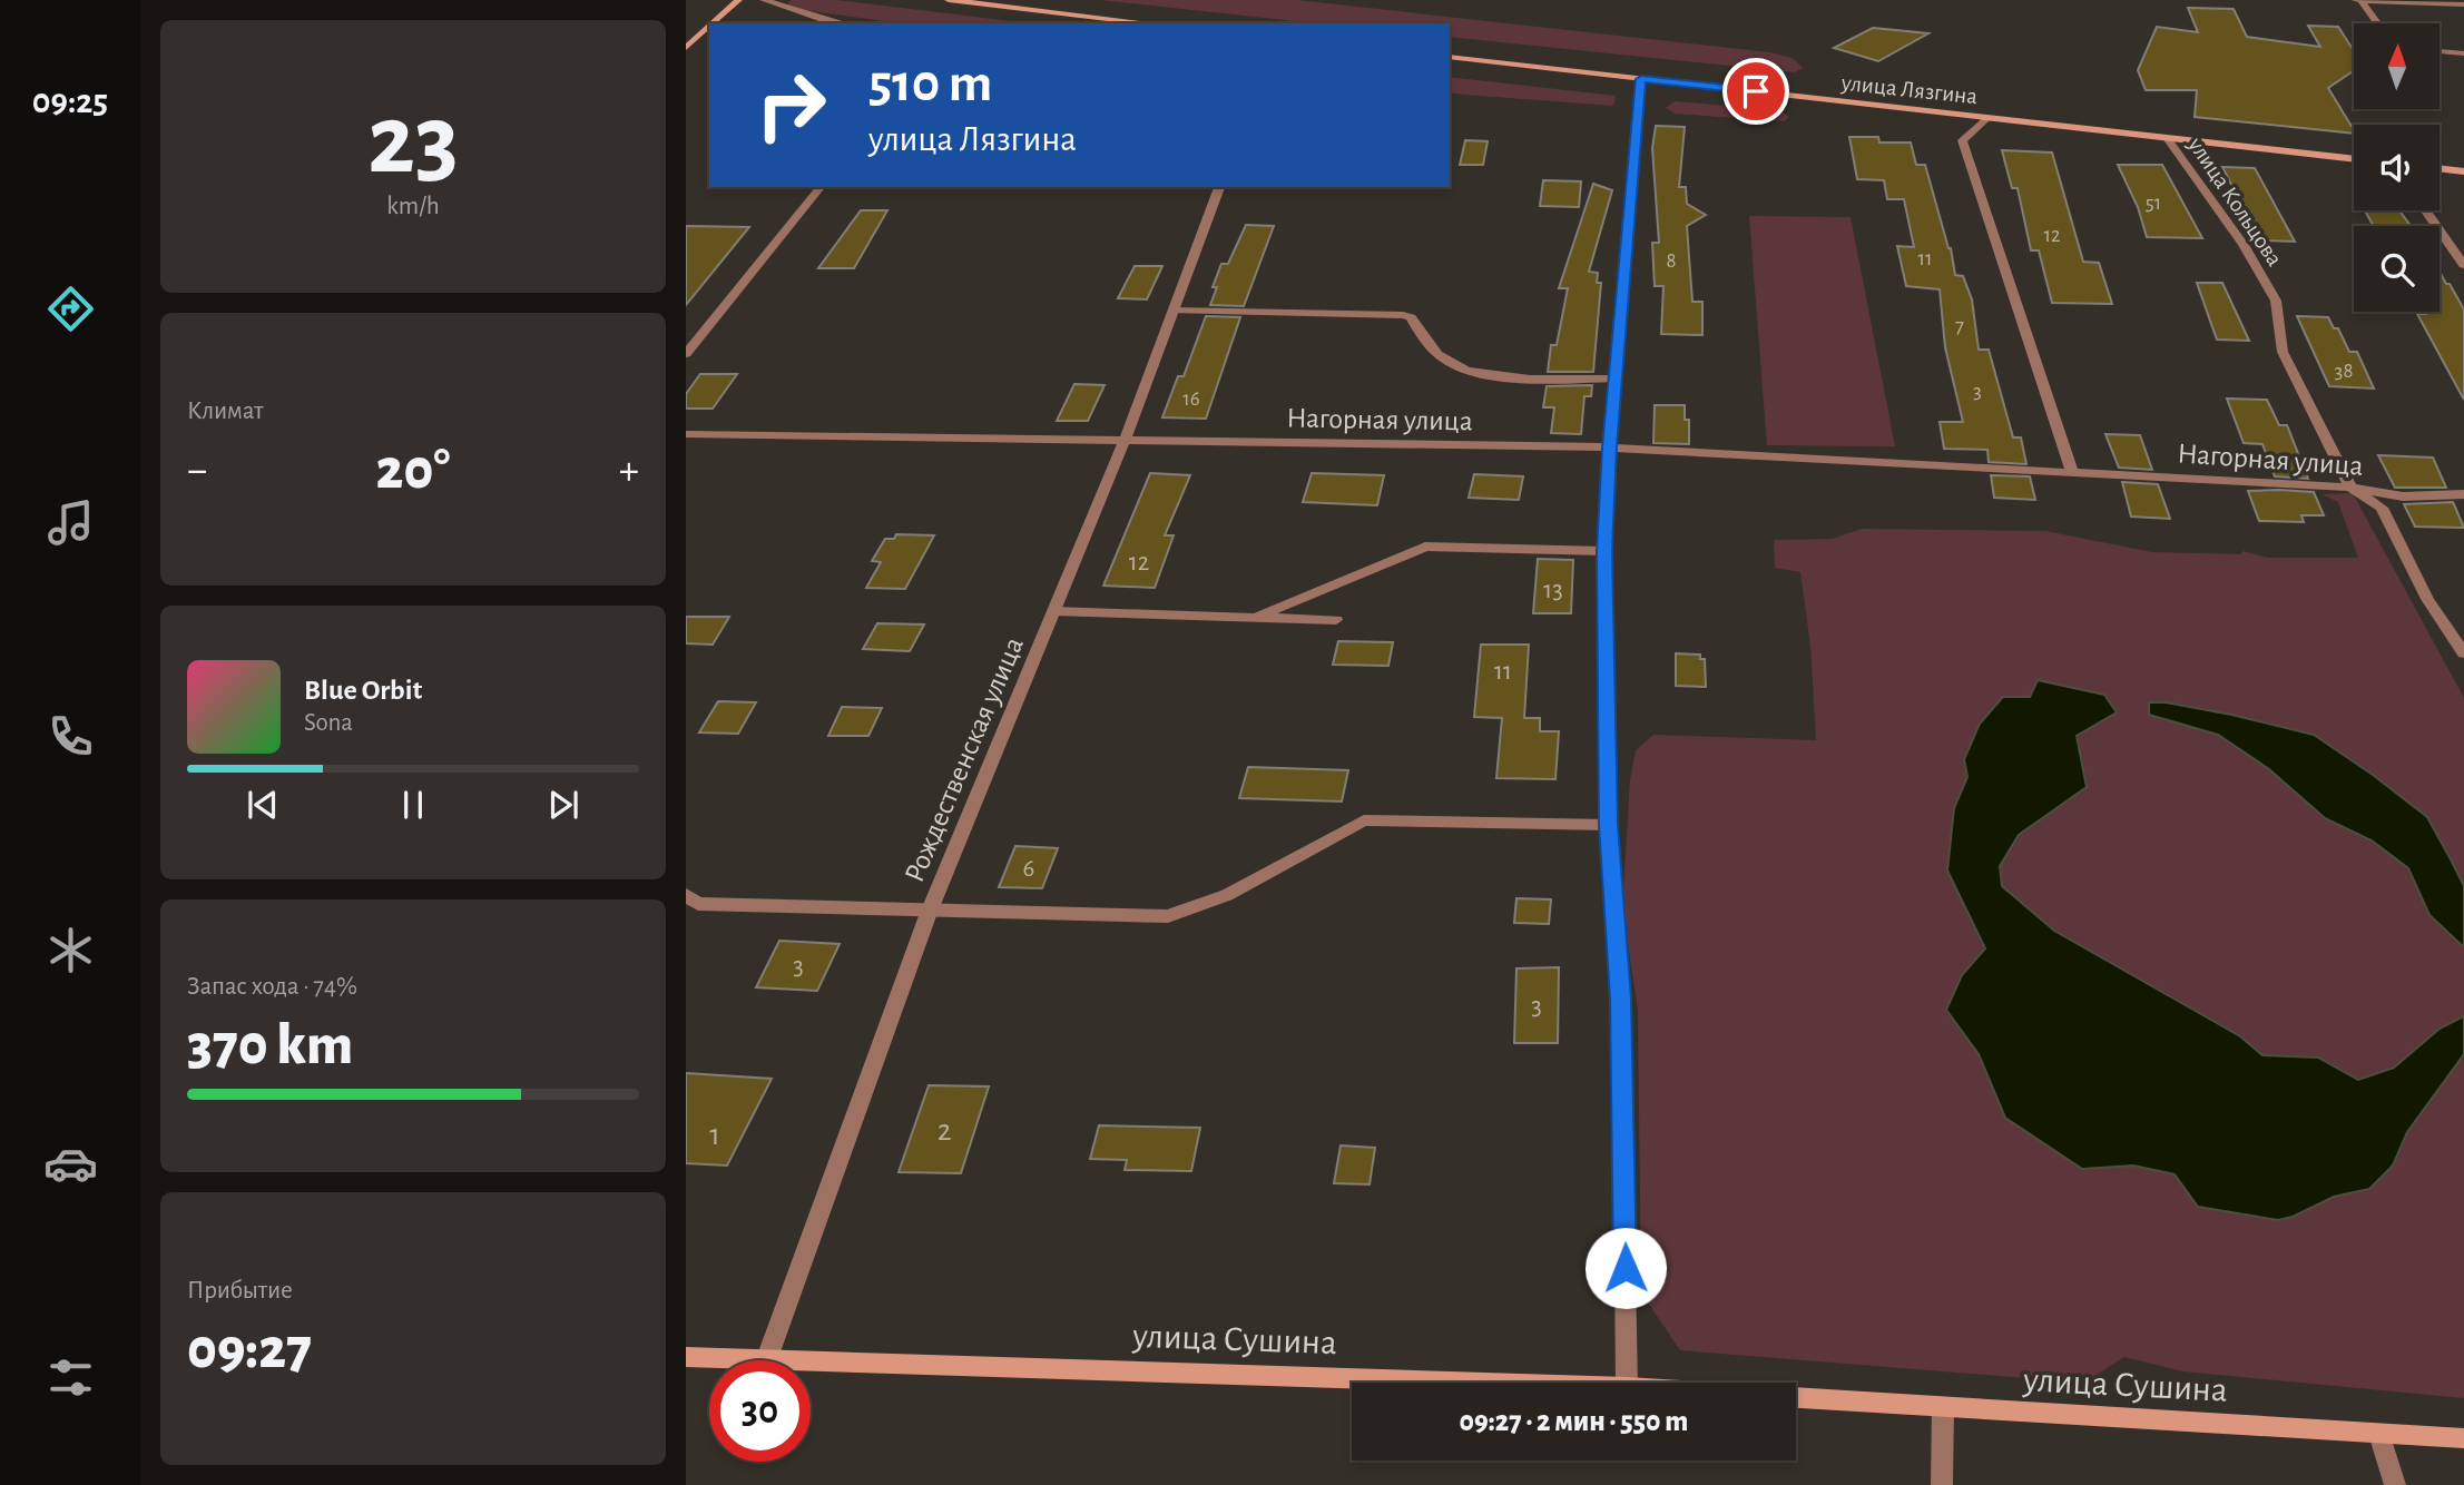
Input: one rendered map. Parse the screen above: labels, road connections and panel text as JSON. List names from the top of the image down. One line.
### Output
{"streets":{"main road":["улица Лязгина","улица Сушина"],"street":["улица Кольцова","Нагорная улица","Рождественская улица"]},"crossings":[["улица Лязгина","улица Кольцова"],["улица Кольцова","Нагорная улица"],["Нагорная улица","Рождественская улица"],["Рождественская улица","улица Сушина"]],"house_numbers":["51","12","11","8","7","38","3","16","12","13","11","6","3","3","2","1"],"north":"top","page":{"tabs":"09:25","tile":[["23","km/h"],"Климат",["Запас хода · 74%","370 km"],["Прибытие","09:27"]],"turn":["510 m","улица Лязгина"],"heat":["−","20°","+"],"song":["Blue Orbit","Sona"],"limit":"30","trip":"09:27 · 2 мин · 550 m"}}
